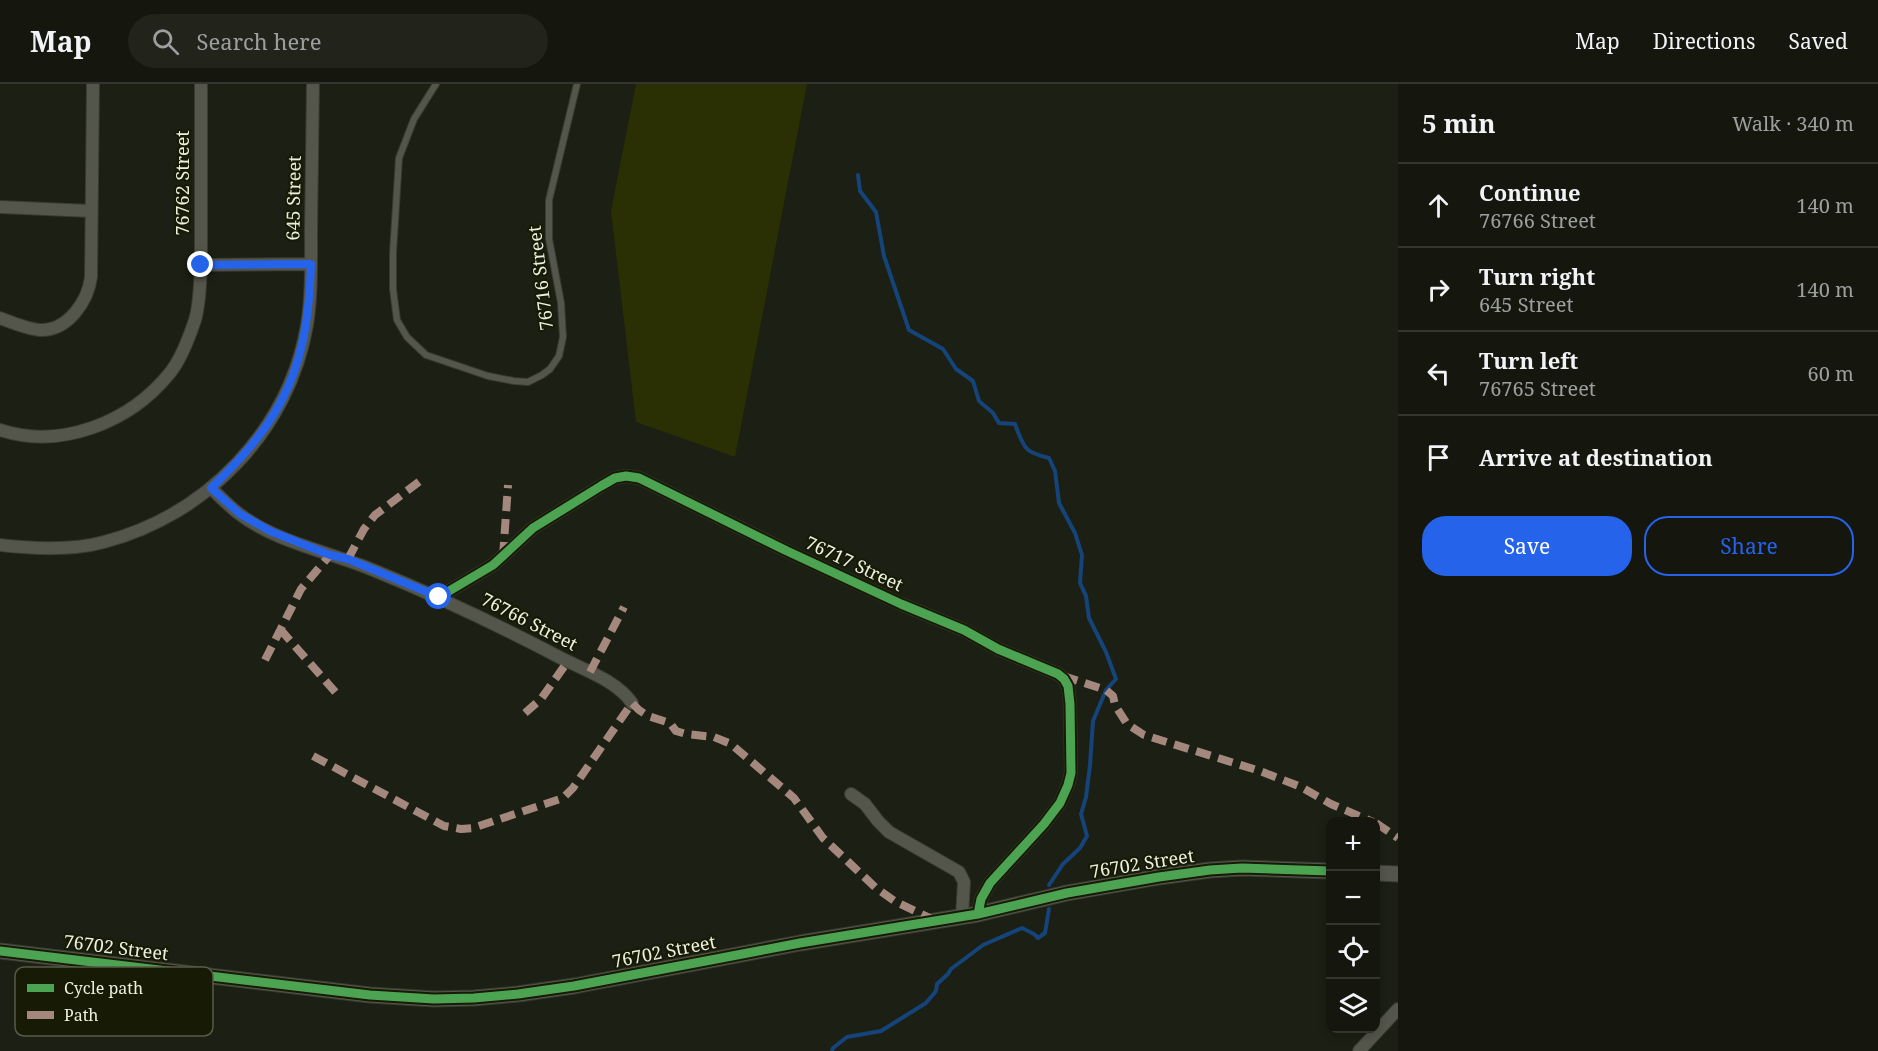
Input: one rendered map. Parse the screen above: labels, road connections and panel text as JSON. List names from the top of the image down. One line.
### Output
{"streets":{"street":["76762 Street","645 Street","76717 Street","76766 Street","76702 Street"],"lane":["76716 Street"]},"crossings":[["645 Street","76766 Street"],["76717 Street","76766 Street"],["76717 Street","76702 Street"]],"legend":["Cycle path","Path"],"page":{"header":"Map","search":"Search here","nav":["Map","Directions","Saved"],"heading":["5 min","Walk · 340 m"],"list":[["Continue","76766 Street","140 m"],["Turn right","645 Street","140 m"],["Turn left","76765 Street","60 m"],"Arrive at destination"],"buttons":["Save","Share"],"map_buttons":["+","−"]}}
